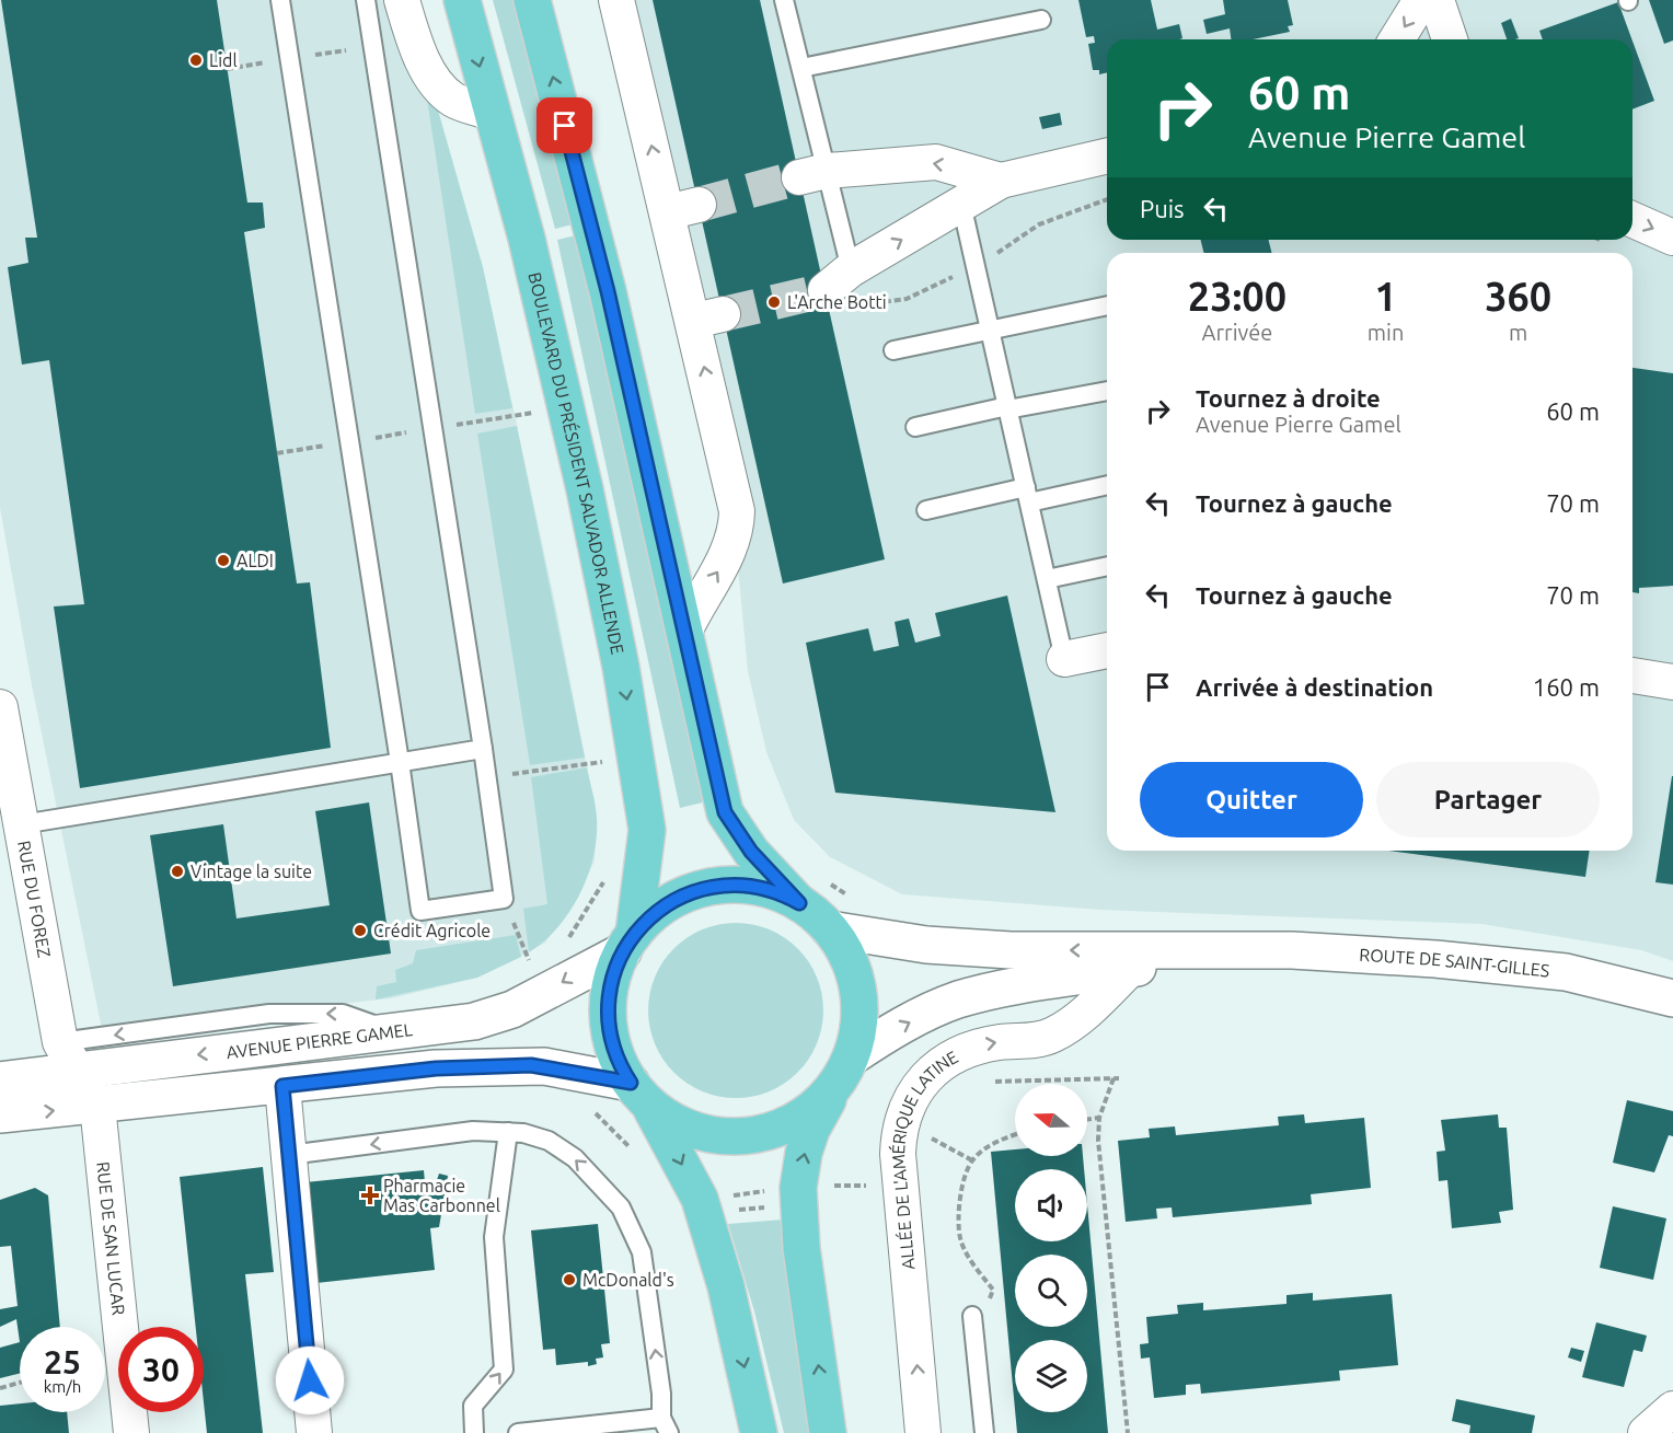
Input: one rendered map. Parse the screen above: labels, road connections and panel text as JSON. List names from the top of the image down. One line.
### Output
{"streets":{"main road":["BOULEVARD DU PRÉSIDENT SALVADOR ALLENDE"],"street":["RUE DU FOREZ","ROUTE DE SAINT-GILLES","AVENUE PIERRE GAMEL","ALLÉE DE L'AMÉRIQUE LATINE","RUE DE SAN LUCAR"]},"crossings":[["BOULEVARD DU PRÉSIDENT SALVADOR ALLENDE","AVENUE PIERRE GAMEL"],["RUE DU FOREZ","AVENUE PIERRE GAMEL"],["RUE DU FOREZ","RUE DE SAN LUCAR"],["ROUTE DE SAINT-GILLES","ALLÉE DE L'AMÉRIQUE LATINE"],["AVENUE PIERRE GAMEL","RUE DE SAN LUCAR"]],"one_way":["ALLÉE DE L'AMÉRIQUE LATINE"],"places":{"other":["Lidl","L'Arche Botti","ALDI","Vintage la suite","Crédit Agricole","McDonald's"],"health":["Pharmacie Mas Carbonnel"]},"north":"left","page":{"turn":["60 m","Avenue Pierre Gamel"],"then":"Puis","eta":["23:00","Arrivée","1","min","360","m"],"list":[{"name":"Tournez à droite","note":"Avenue Pierre Gamel","value":"60 m"},{"name":"Tournez à gauche","value":"70 m"},{"name":"Tournez à gauche","value":"70 m"},{"name":"Arrivée à destination","value":"160 m"}],"buttons":["Quitter","Partager"],"speed":"25 km/h","limit":"30"}}
